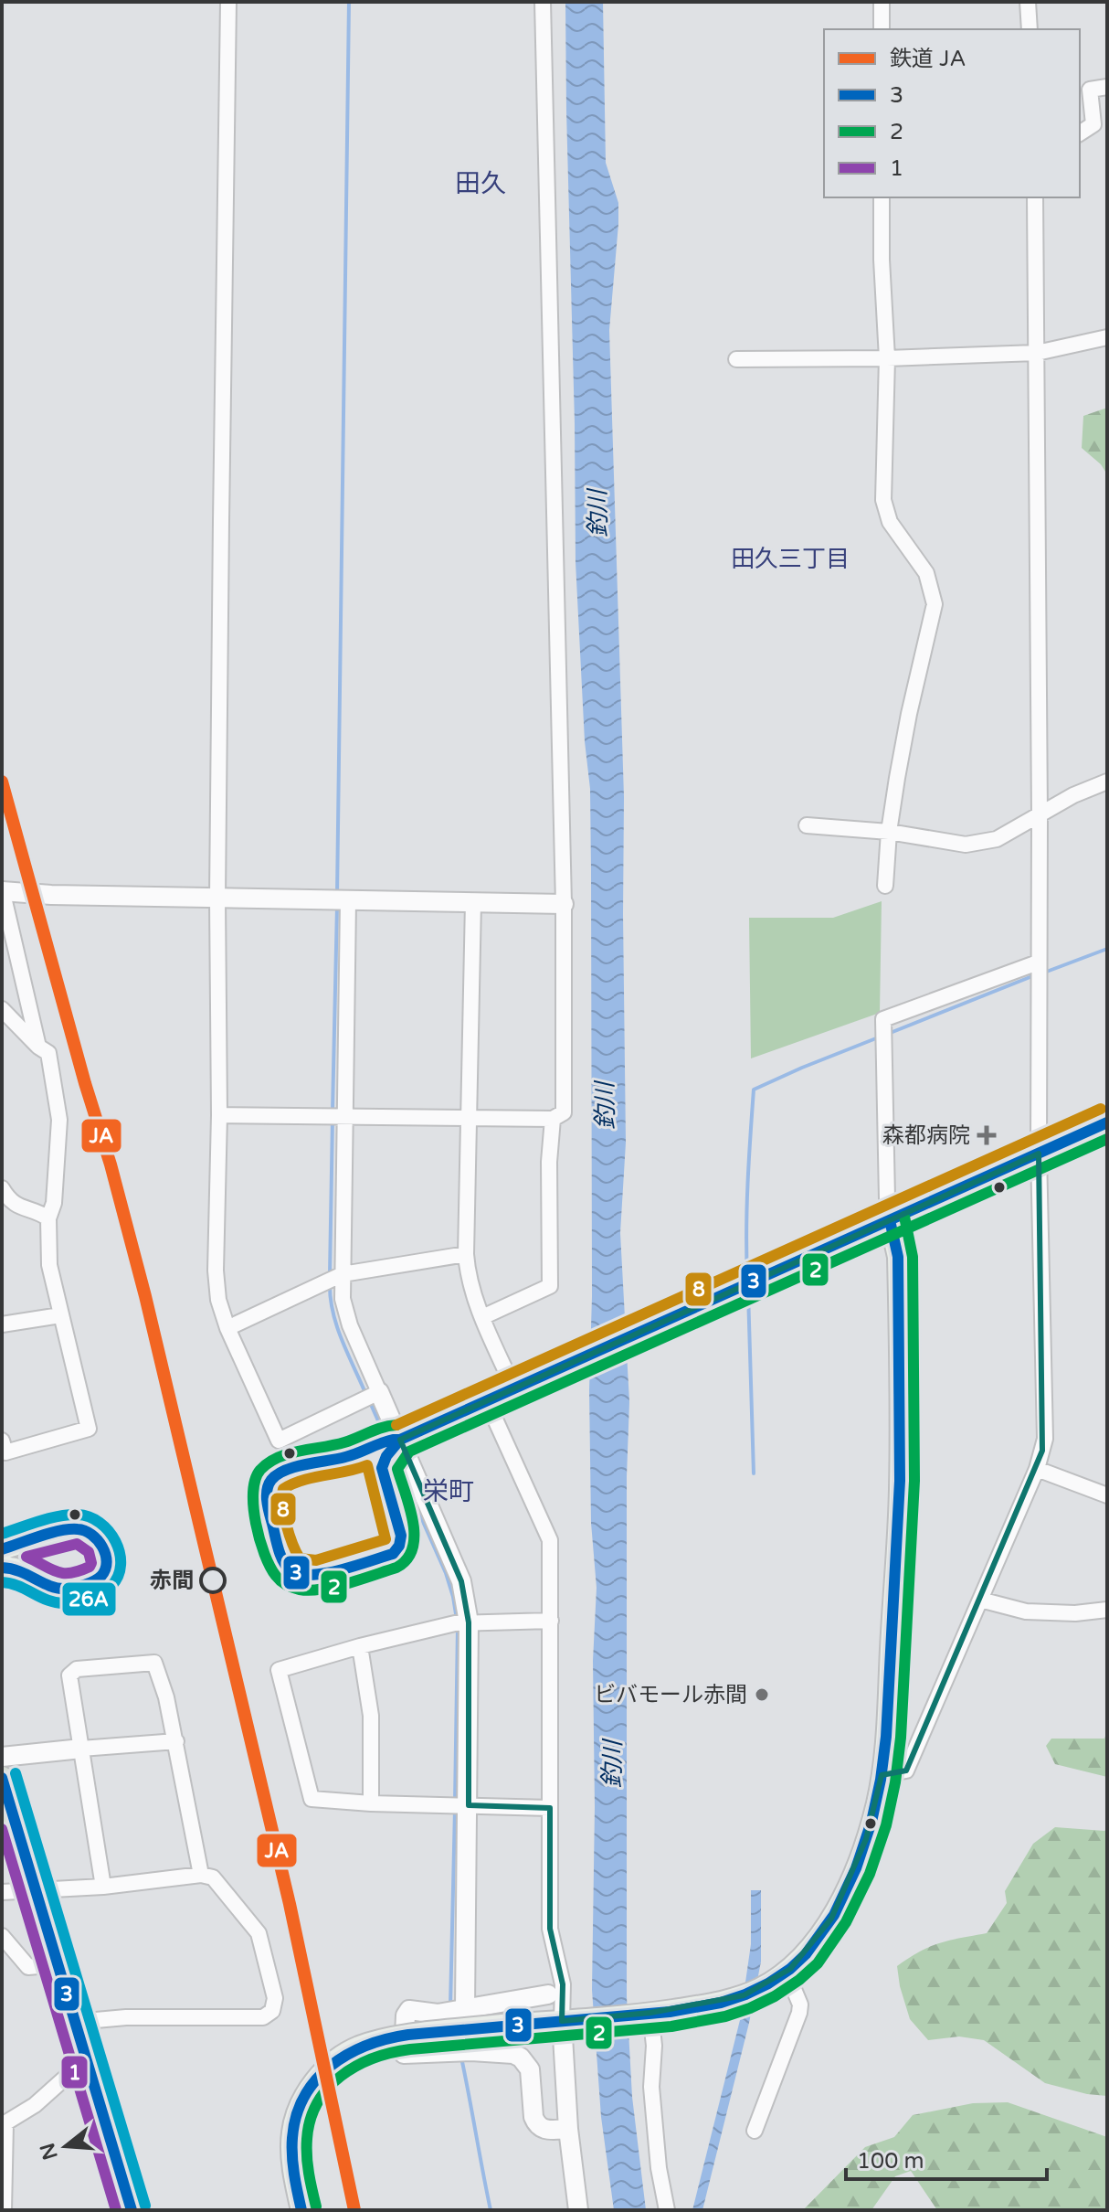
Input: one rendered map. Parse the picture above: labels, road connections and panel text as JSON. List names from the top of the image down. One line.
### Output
{"districts":["田久","田久三丁目","栄町"],"water":["釣川"],"places":{"health":["森都病院"],"other":["赤間","ビバモール赤間"]},"lines":["rail line JA","transit line 8","transit line 3","transit line 2","transit line 26A","transit line 1"],"legend":["鉄道 JA","3","2","1"],"scale_bar":"100 m","north":"left"}
